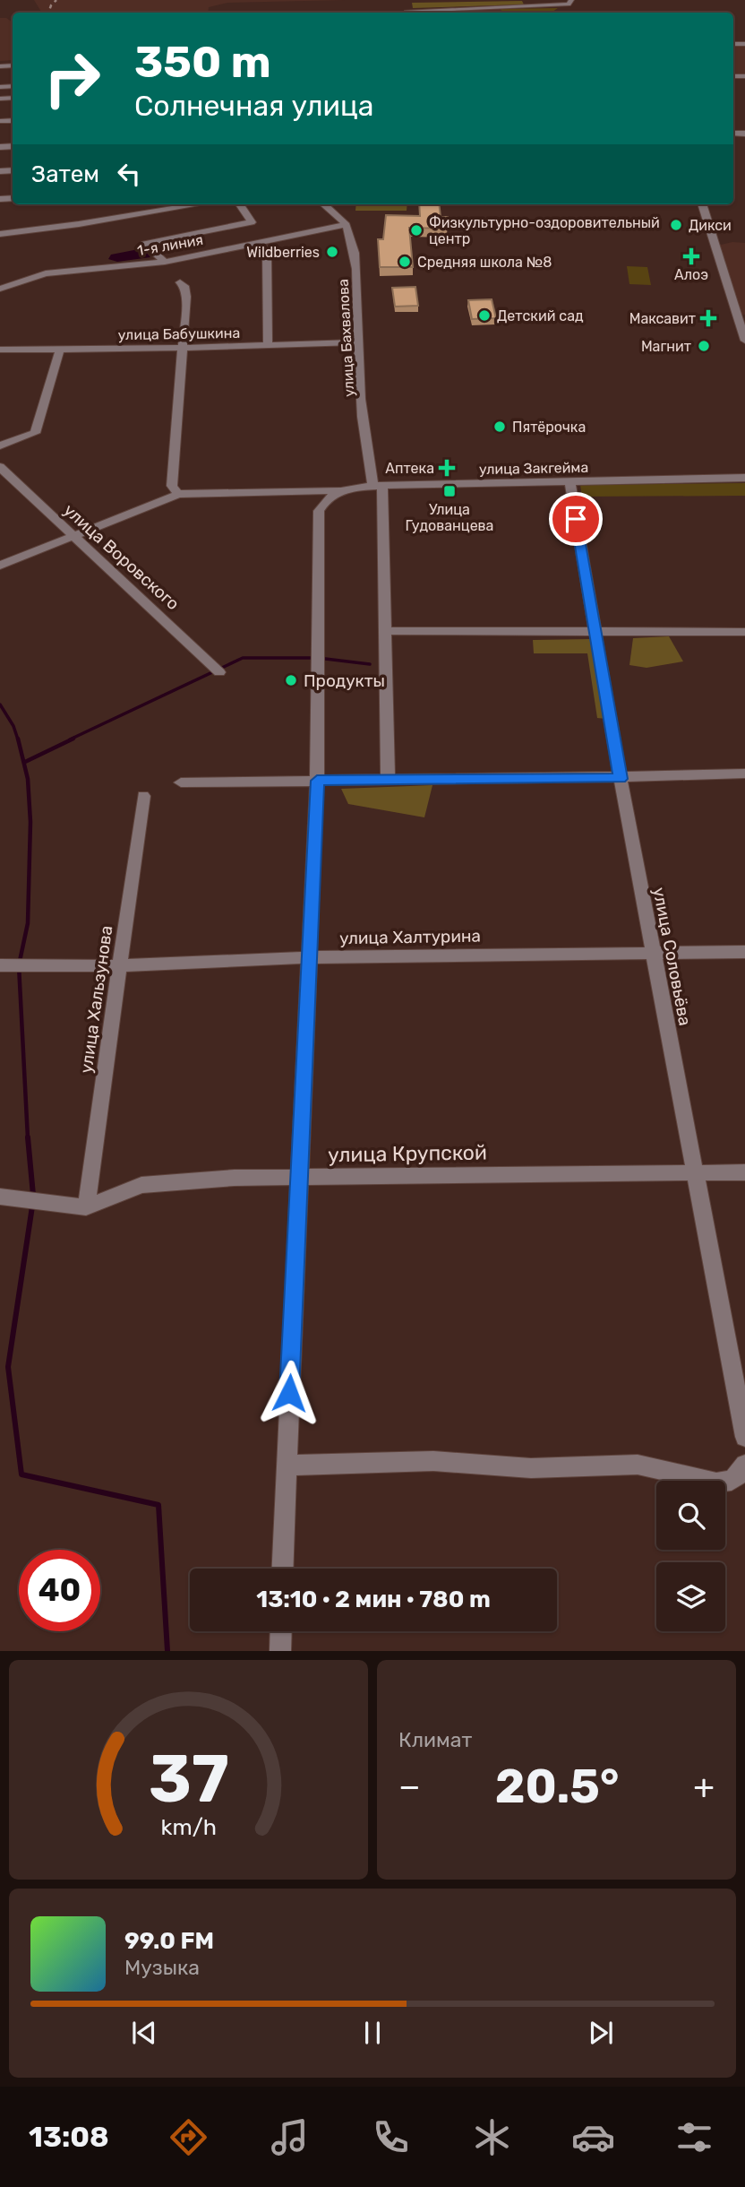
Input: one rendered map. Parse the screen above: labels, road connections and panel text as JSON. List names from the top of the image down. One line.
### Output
{"streets":{"street":["1-я линия","улица Бабушкина","улица Бахвалова","улица Закгейма","улица Воровского","улица Халтурина","улица Соловьёва","улица Хальзунова","улица Крупской"]},"crossings":[["1-я линия","улица Бахвалова"],["улица Бабушкина","улица Бахвалова"],["улица Бахвалова","улица Закгейма"],["улица Закгейма","улица Соловьёва"],["улица Халтурина","улица Соловьёва"],["улица Халтурина","улица Хальзунова"],["улица Соловьёва","улица Крупской"],["улица Хальзунова","улица Крупской"]],"places":{"other":["Дикси","Физкультурно-оздоровительный центр","Wildberries","Средняя школа №8","Детский сад","Магнит","Пятёрочка","Продукты"],"health":["Алоэ","Максавит","Аптека"],"transit":["Улица Гудованцева"]},"page":{"turn":["350 m","Солнечная улица"],"then":"Затем","limit":"40","trip":"13:10 · 2 мин · 780 m","tile":"Климат","heat":["−","20.5°","+"],"song":["99.0 FM","Музыка"],"tabs":"13:08","gauge":["37","km/h"]}}
